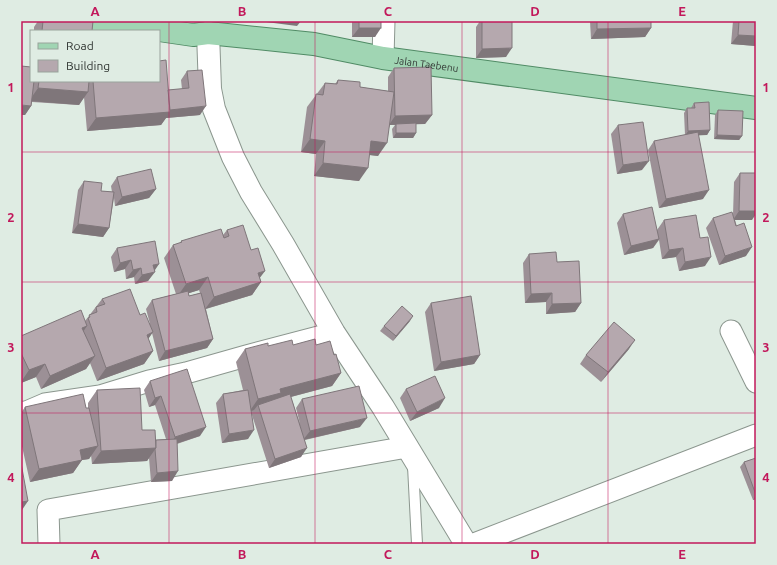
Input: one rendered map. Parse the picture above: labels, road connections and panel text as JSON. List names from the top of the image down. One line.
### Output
{"streets":{"main road":["Jalan Taebenu"]},"legend":["Road","Building"],"grid":{"columns":["A","B","C","D","E"],"rows":["1","2","3","4"]}}
